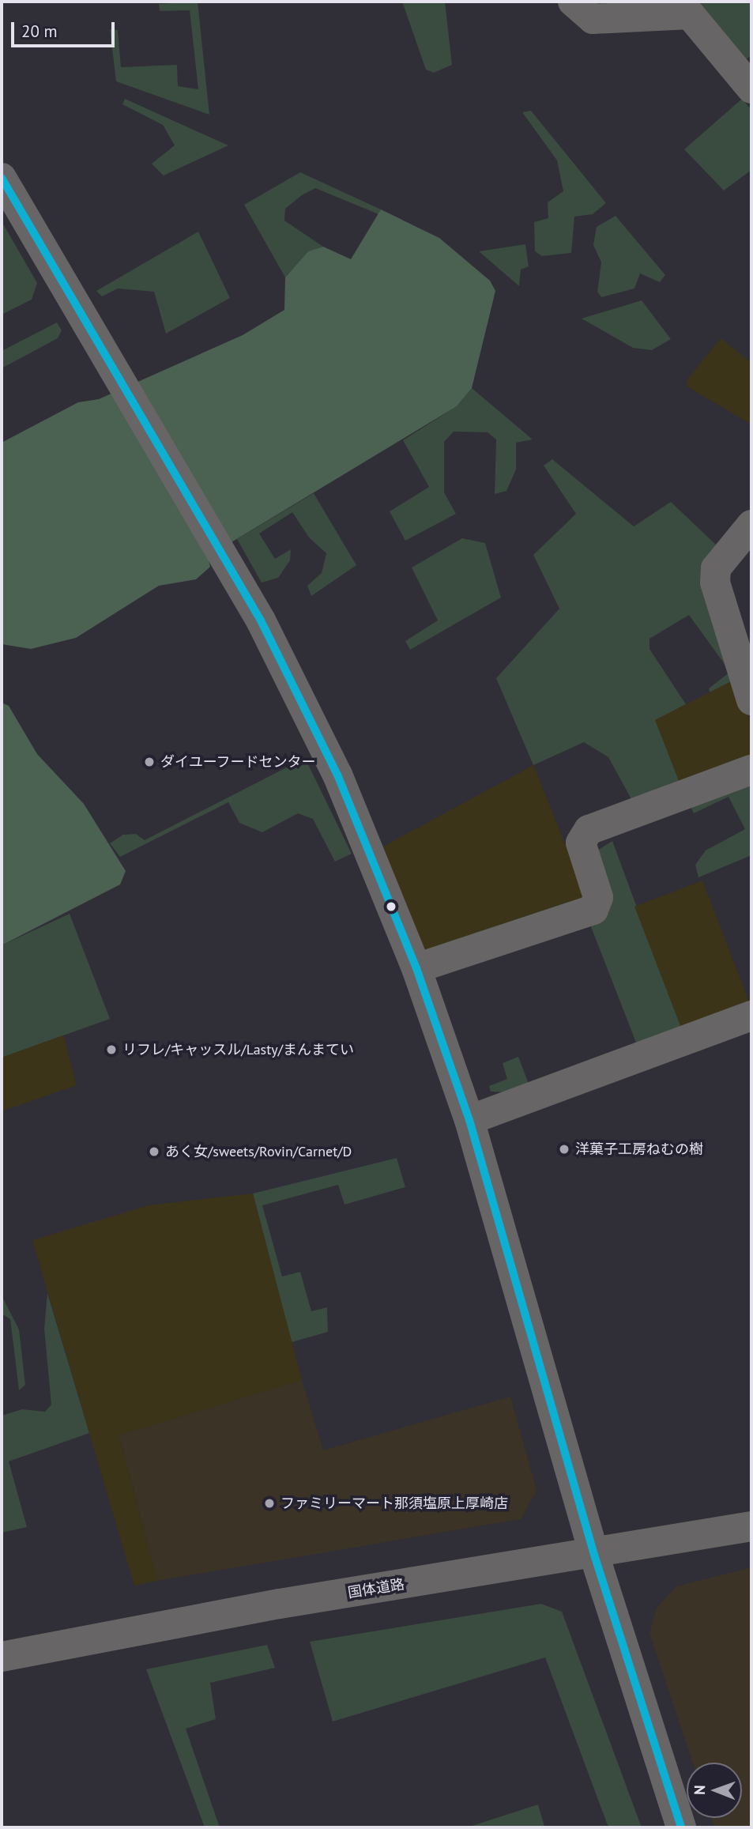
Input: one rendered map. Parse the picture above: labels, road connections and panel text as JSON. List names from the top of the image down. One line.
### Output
{"streets":{"street":["国体道路"]},"places":["ダイユーフードセンター","リフレ/キャッスル/Lasty/まんまてい","洋菓子工房ねむの樹","あく女/sweets/Rovin/Carnet/D","ファミリーマート那須塩原上厚崎店"],"scale_bar":"20 m","north":"left"}
